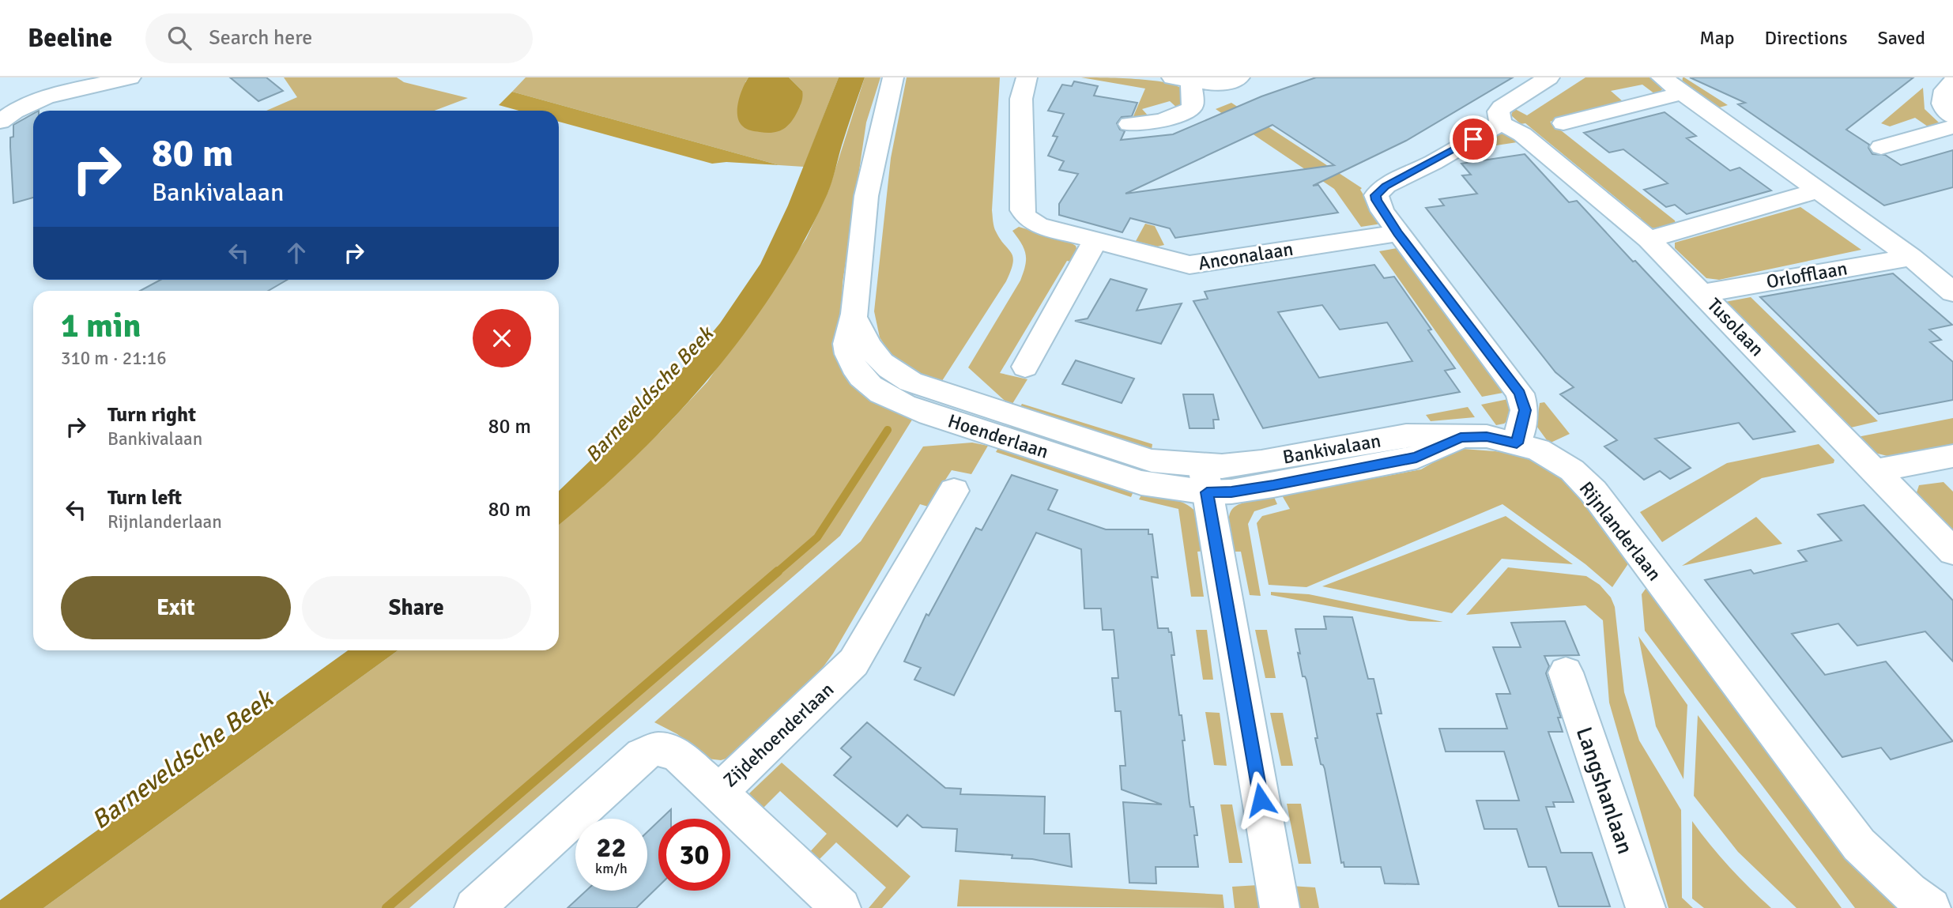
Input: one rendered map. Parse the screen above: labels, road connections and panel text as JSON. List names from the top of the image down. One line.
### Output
{"streets":{"street":["Anconalaan","Orlofflaan","Tusolaan","Hoenderlaan","Bankivalaan","Rijnlanderlaan","Zijdehoenderlaan","Langshanlaan"]},"crossings":[["Orlofflaan","Tusolaan"],["Hoenderlaan","Bankivalaan"],["Bankivalaan","Rijnlanderlaan"]],"water":["Barneveldsche Beek"],"page":{"header":"Beeline","search":"Search here","nav":["Map","Directions","Saved"],"turn":["80 m","Bankivalaan"],"heading":["1 min","310 m · 21:16"],"list":[{"name":"Turn right","note":"Bankivalaan","value":"80 m"},{"name":"Turn left","note":"Rijnlanderlaan","value":"80 m"}],"buttons":["Exit","Share"],"speed":"22 km/h","limit":"30"}}
